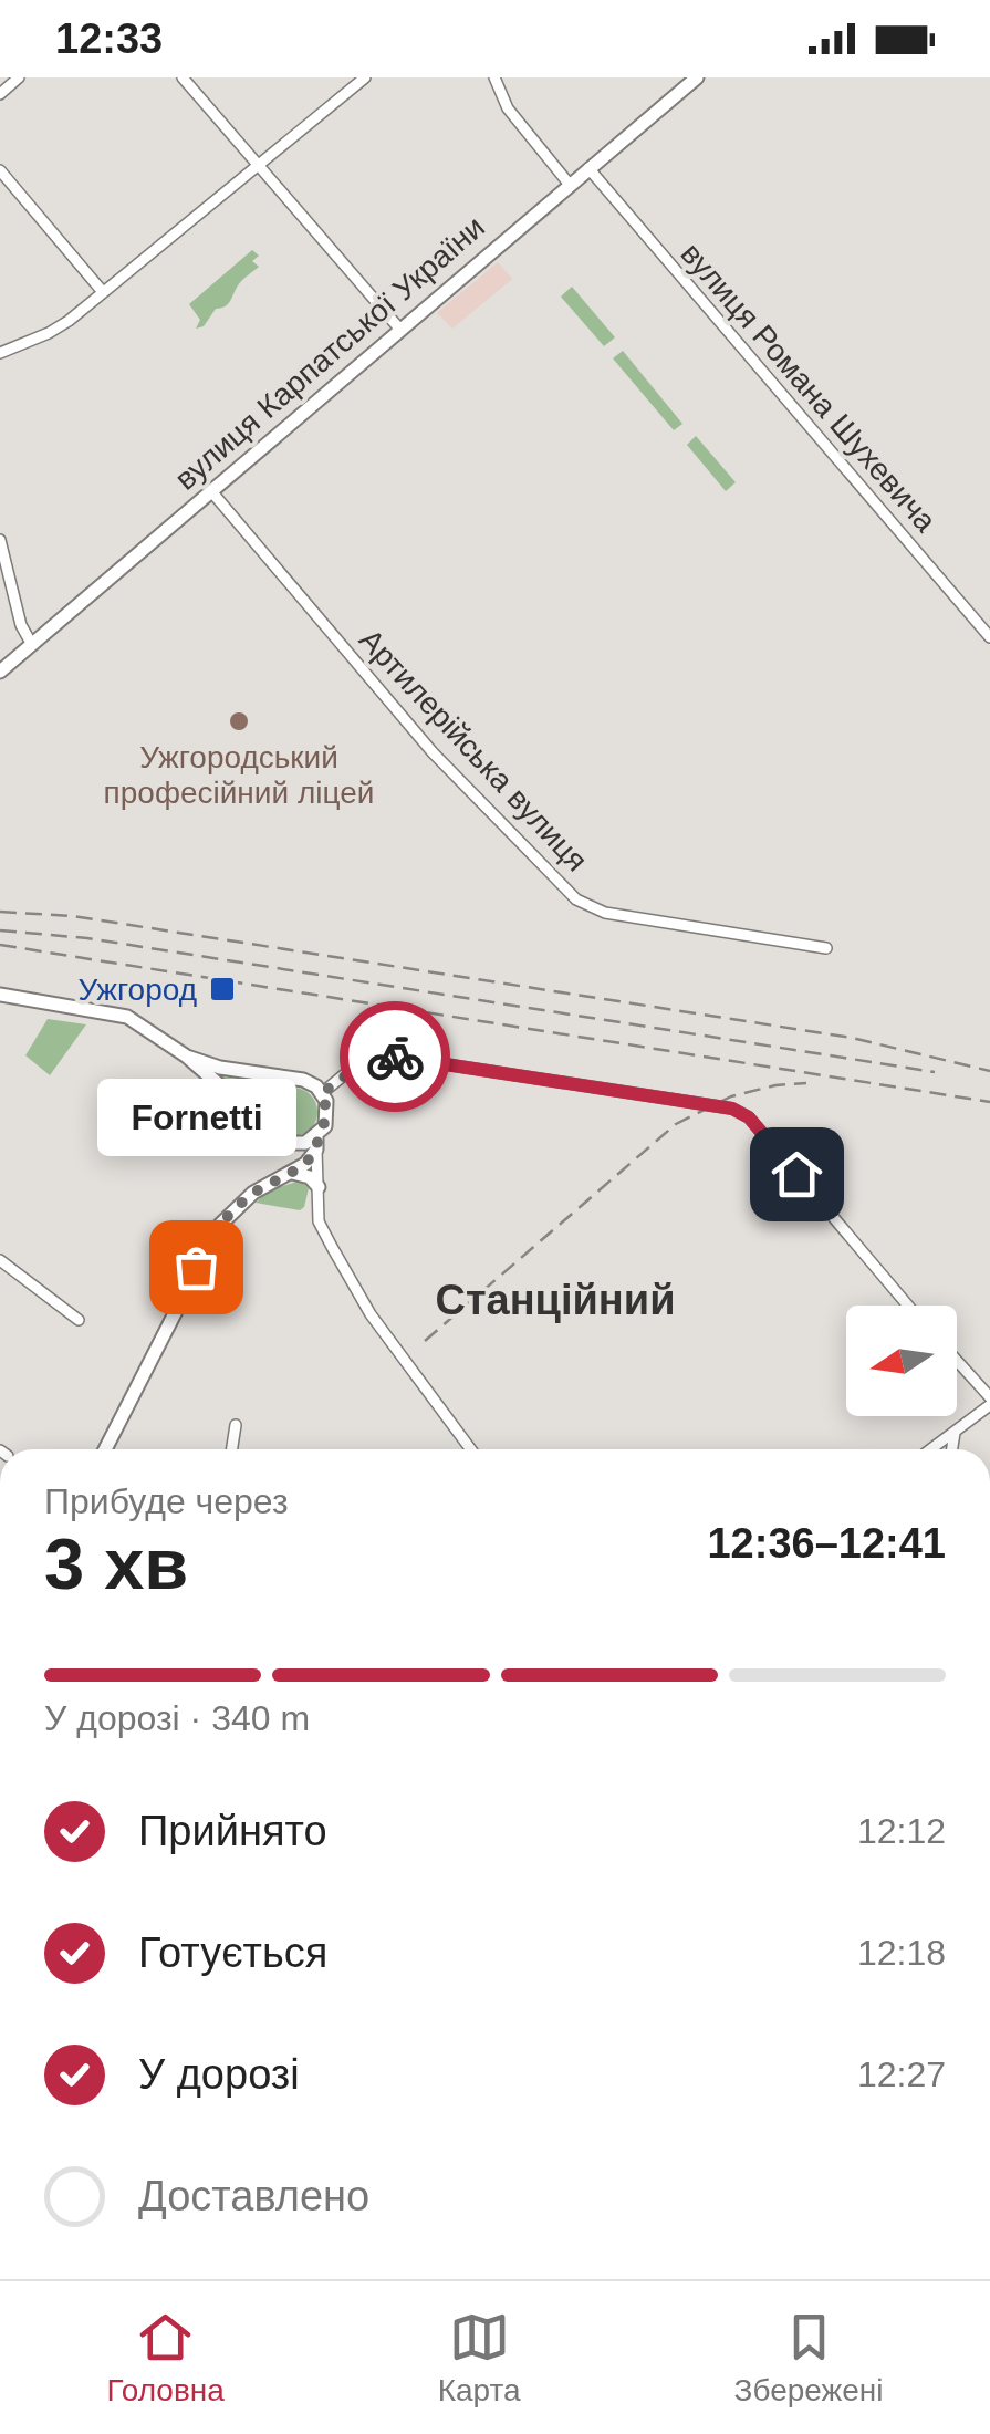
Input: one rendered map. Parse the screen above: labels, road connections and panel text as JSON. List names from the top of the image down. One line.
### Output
{"streets":{"main road":["вулиця Карпатської України"],"street":["вулиця Романа Шухевича","Артилерійська вулиця"]},"crossings":[["вулиця Карпатської України","вулиця Романа Шухевича"],["вулиця Карпатської України","Артилерійська вулиця"]],"districts":["Станційний"],"places":{"other":["Ужгородський професійний ліцей","Fornetti"],"transit":["Ужгород"]},"north":"left","page":{"status":"12:33","bubble":"Fornetti","heading":["3 хв","Прибуде через","12:36–12:41"],"bar":"У дорозі · 340 m","list":[["Прийнято","12:12"],["Готується","12:18"],["У дорозі","12:27"],"Доставлено"],"tabs":["Головна","Карта","Збережені"]}}
